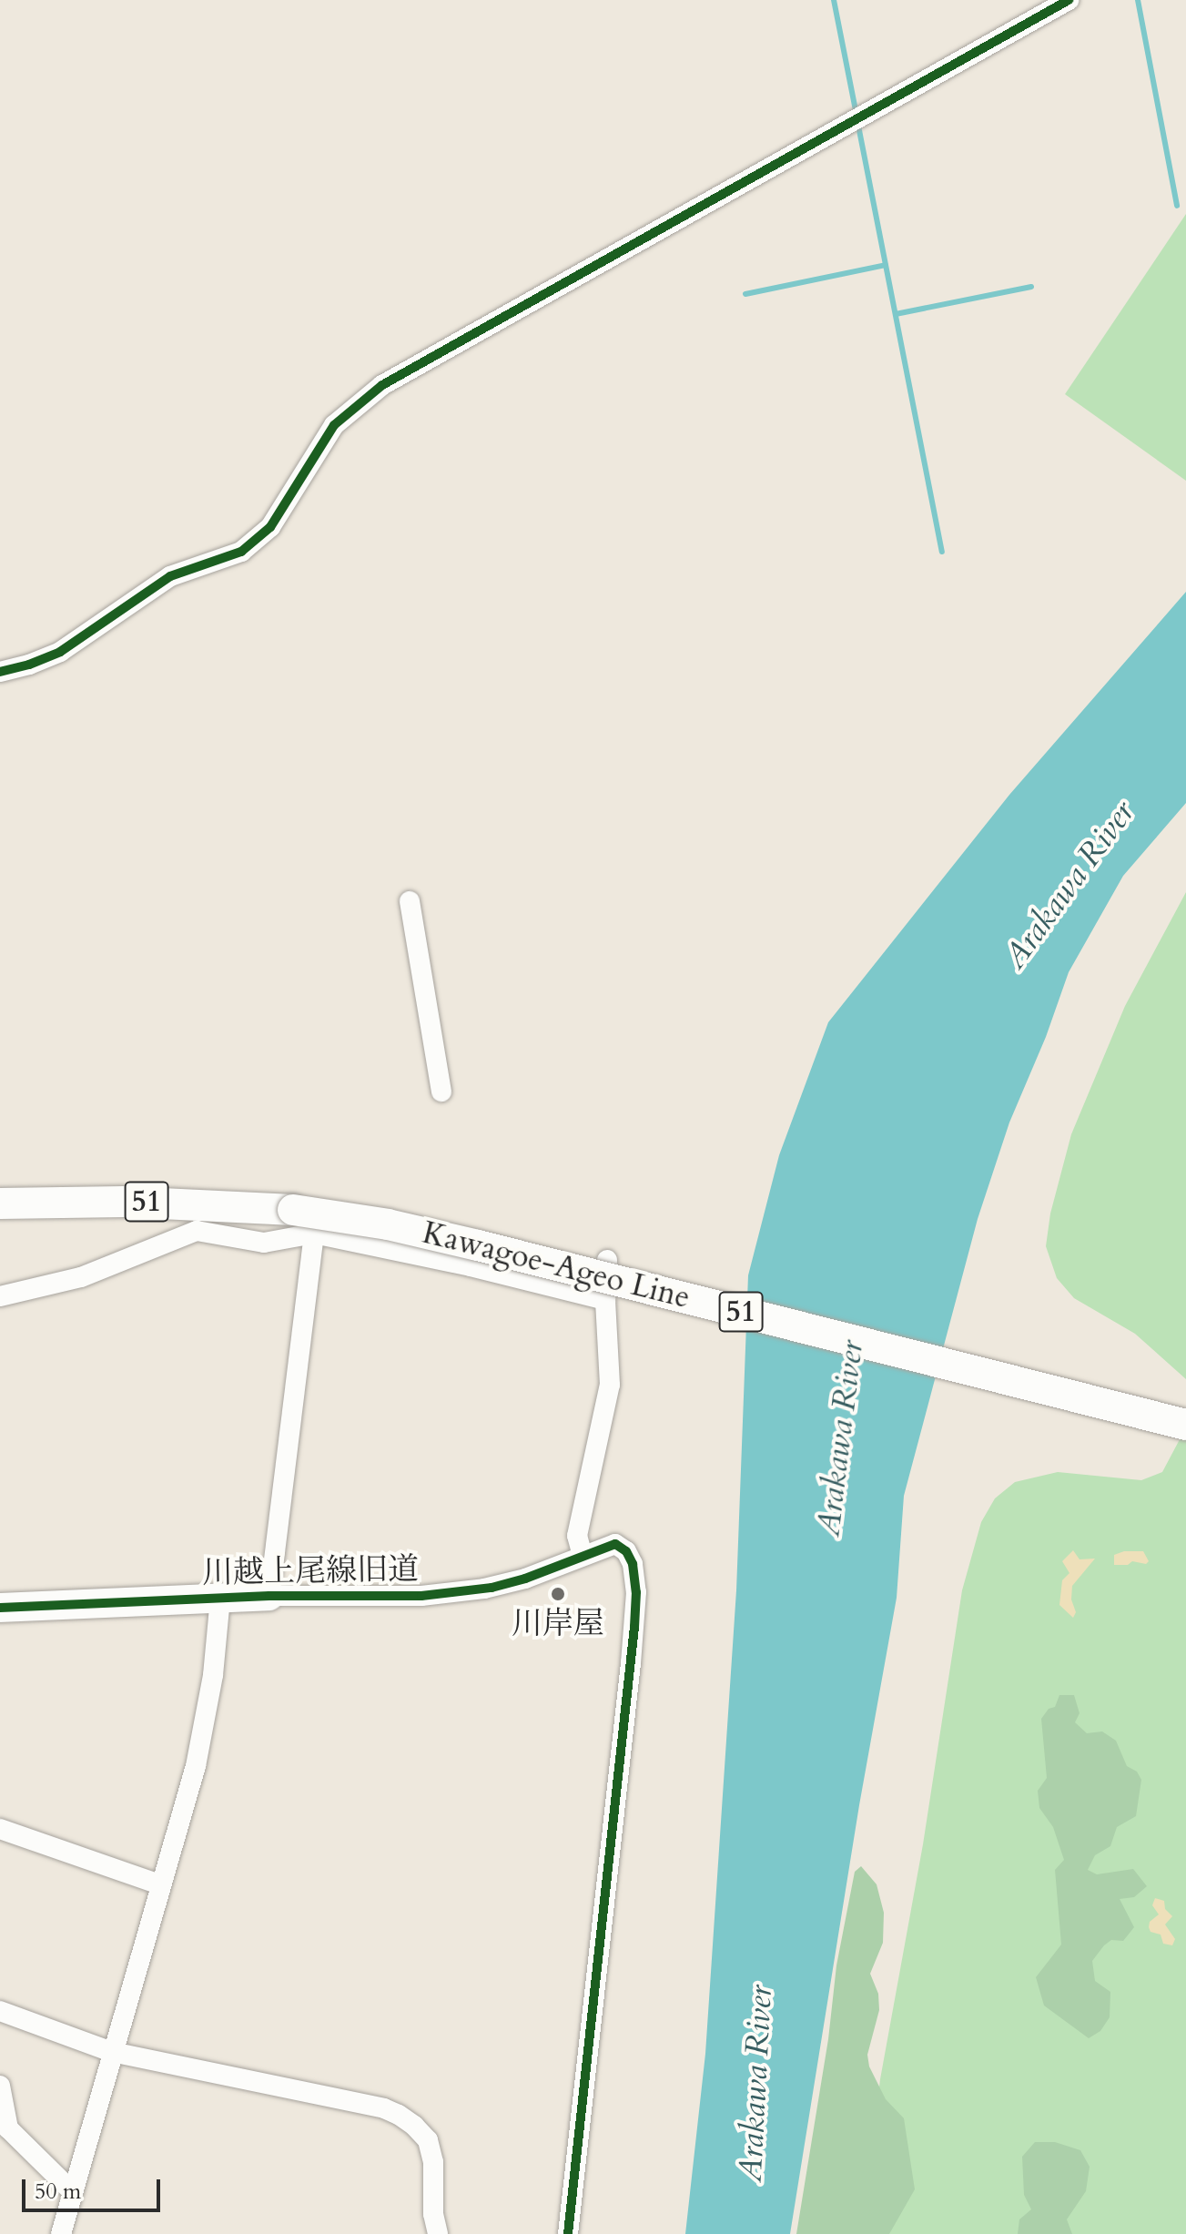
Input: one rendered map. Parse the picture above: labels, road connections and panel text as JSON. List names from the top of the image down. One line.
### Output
{"streets":{"main road":["51","Kawagoe-Ageo Line"],"street":["川越上尾線旧道"]},"water":["Arakawa River"],"places":["川岸屋"],"scale_bar":"50 m"}
